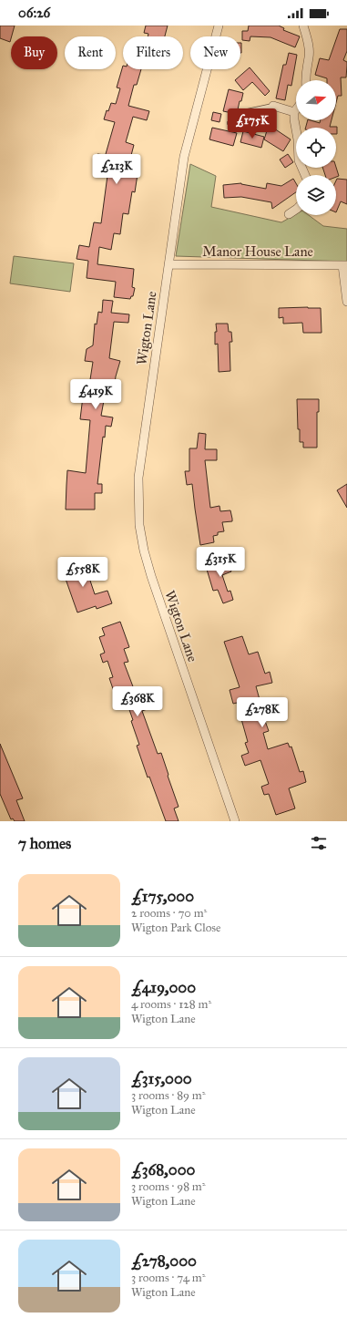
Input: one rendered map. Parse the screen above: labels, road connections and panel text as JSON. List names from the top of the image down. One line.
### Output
{"streets":{"street":["Manor House Lane","Wigton Lane"]},"crossings":[["Manor House Lane","Wigton Lane"]],"north":"right","page":{"status":"06:26","chip":["Buy","Rent","Filters","New"],"price":["£175K","£213K","£419K","£315K","£558K","£368K","£278K"],"heading":"7 homes","list":[{"name":"£175,000","note":"2 rooms · 70 m² · Wigton Park Close"},{"name":"£419,000","note":"4 rooms · 128 m² · Wigton Lane"},{"name":"£315,000","note":"3 rooms · 89 m² · Wigton Lane"},{"name":"£368,000","note":"3 rooms · 98 m² · Wigton Lane"},{"name":"£278,000","note":"3 rooms · 74 m² · Wigton Lane"}]}}
